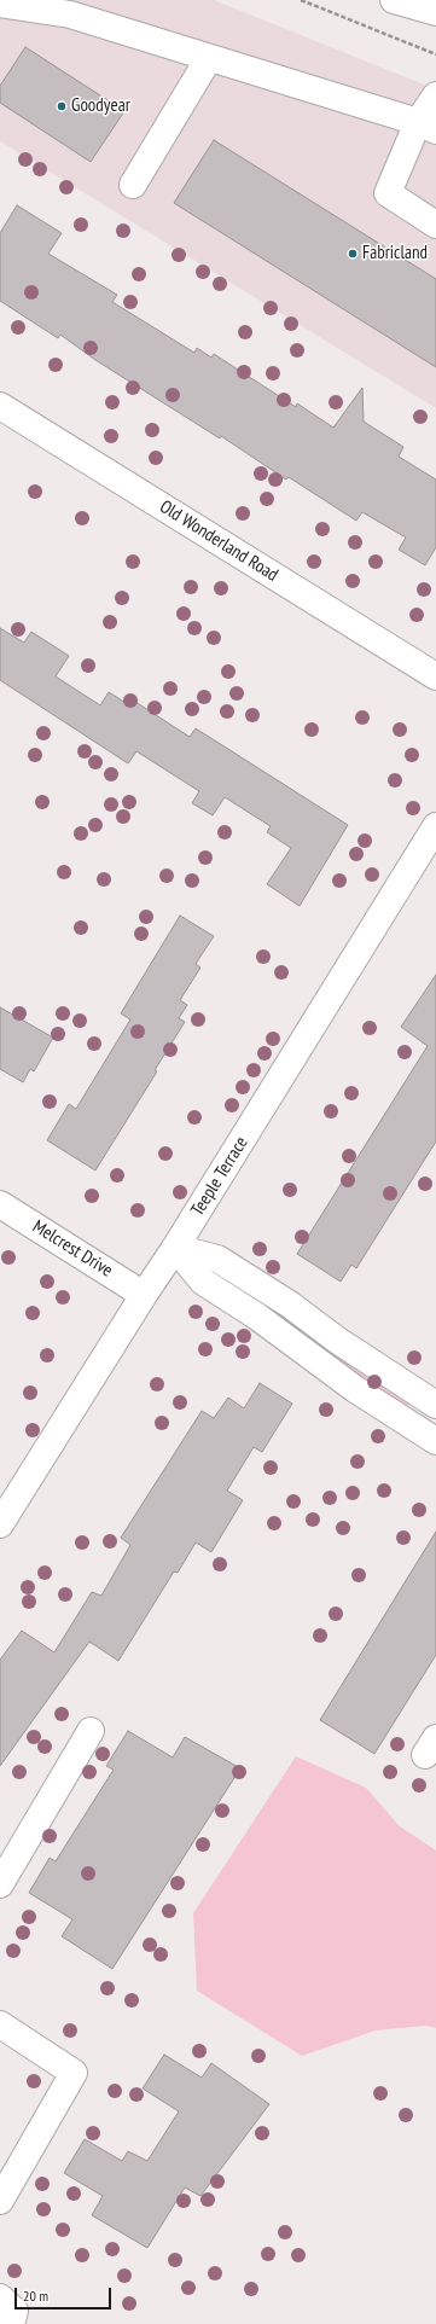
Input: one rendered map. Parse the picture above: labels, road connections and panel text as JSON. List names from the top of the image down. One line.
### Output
{"streets":{"street":["Old Wonderland Road","Teeple Terrace","Melcrest Drive"]},"crossings":[["Teeple Terrace","Melcrest Drive"]],"places":["Goodyear","Fabricland"],"scale_bar":"20 m"}
